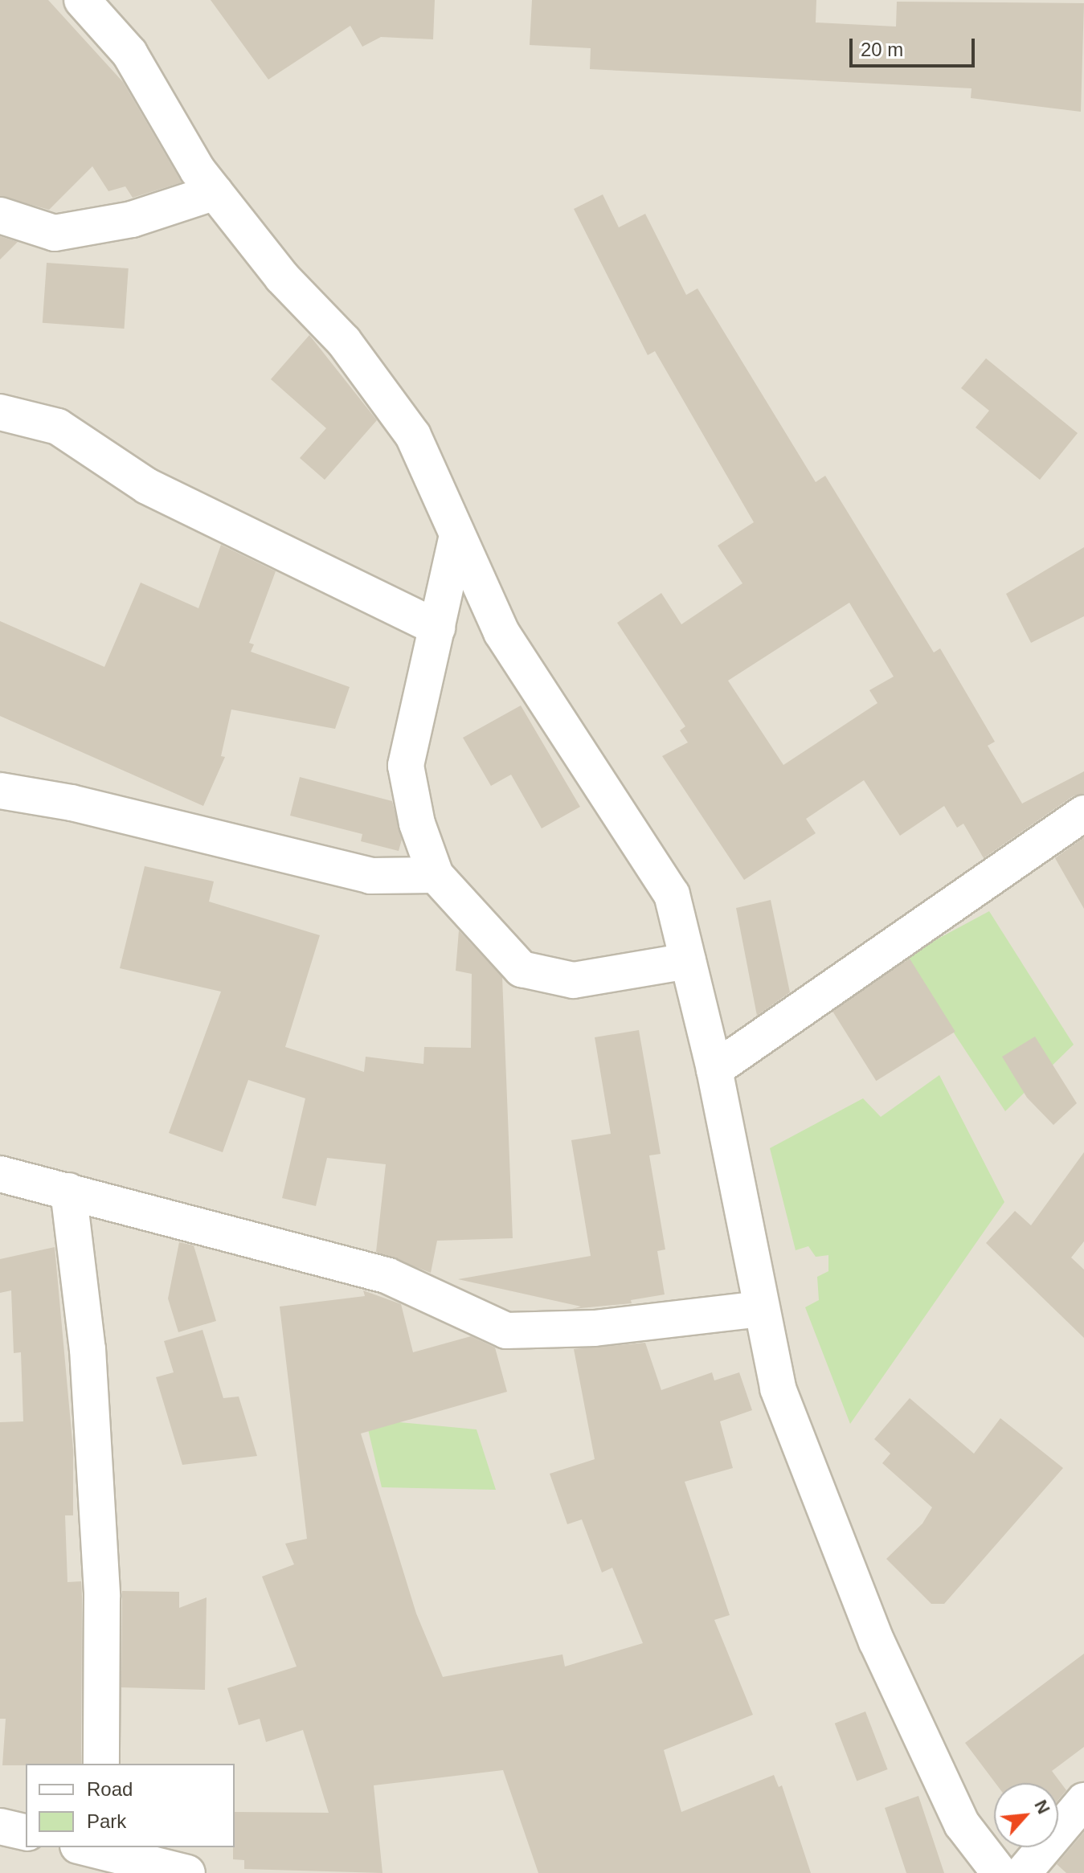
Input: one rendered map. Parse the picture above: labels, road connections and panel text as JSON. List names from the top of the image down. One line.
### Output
{"legend":["Road","Park"],"scale_bar":"20 m","north":"top right"}
